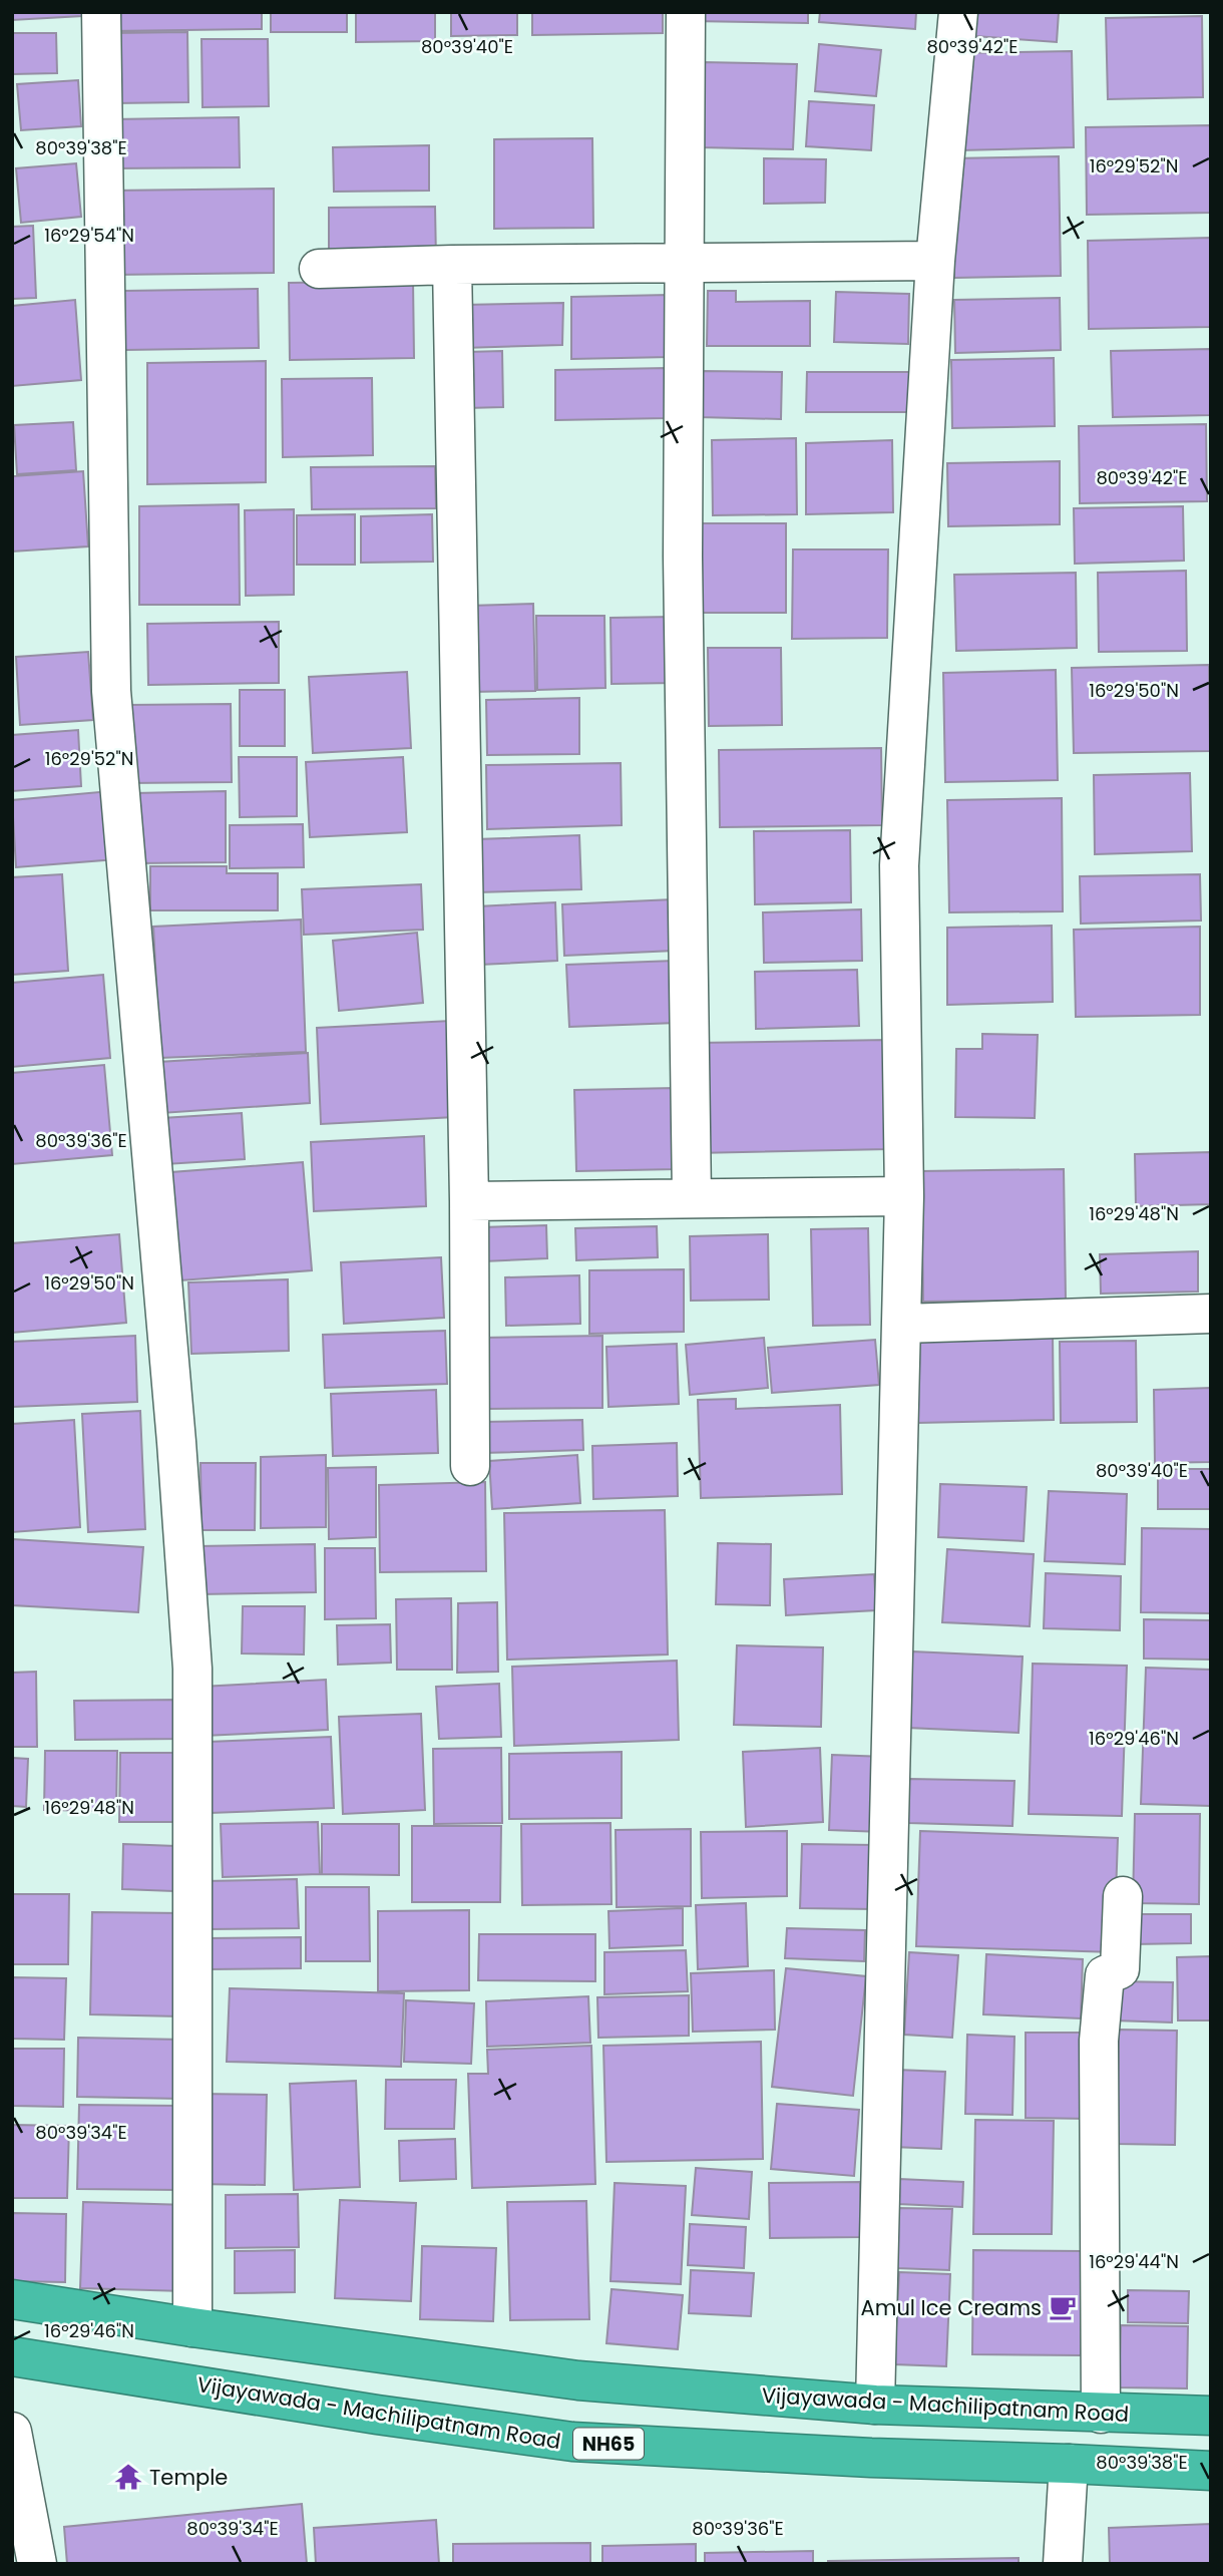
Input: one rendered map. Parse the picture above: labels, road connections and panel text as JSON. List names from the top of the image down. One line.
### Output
{"streets":{"highway":["Vijayawada - Machilipatnam Road","NH65"]},"places":{"cafe":["Amul Ice Creams"],"temple":["Temple"]},"coordinates":["80°39'40\"E","80°39'42\"E","80°39'38\"E","16°29'52\"N","16°29'54\"N","16°29'50\"N","80°39'36\"E","16°29'48\"N","16°29'46\"N","80°39'34\"E","16°29'44\"N"]}
